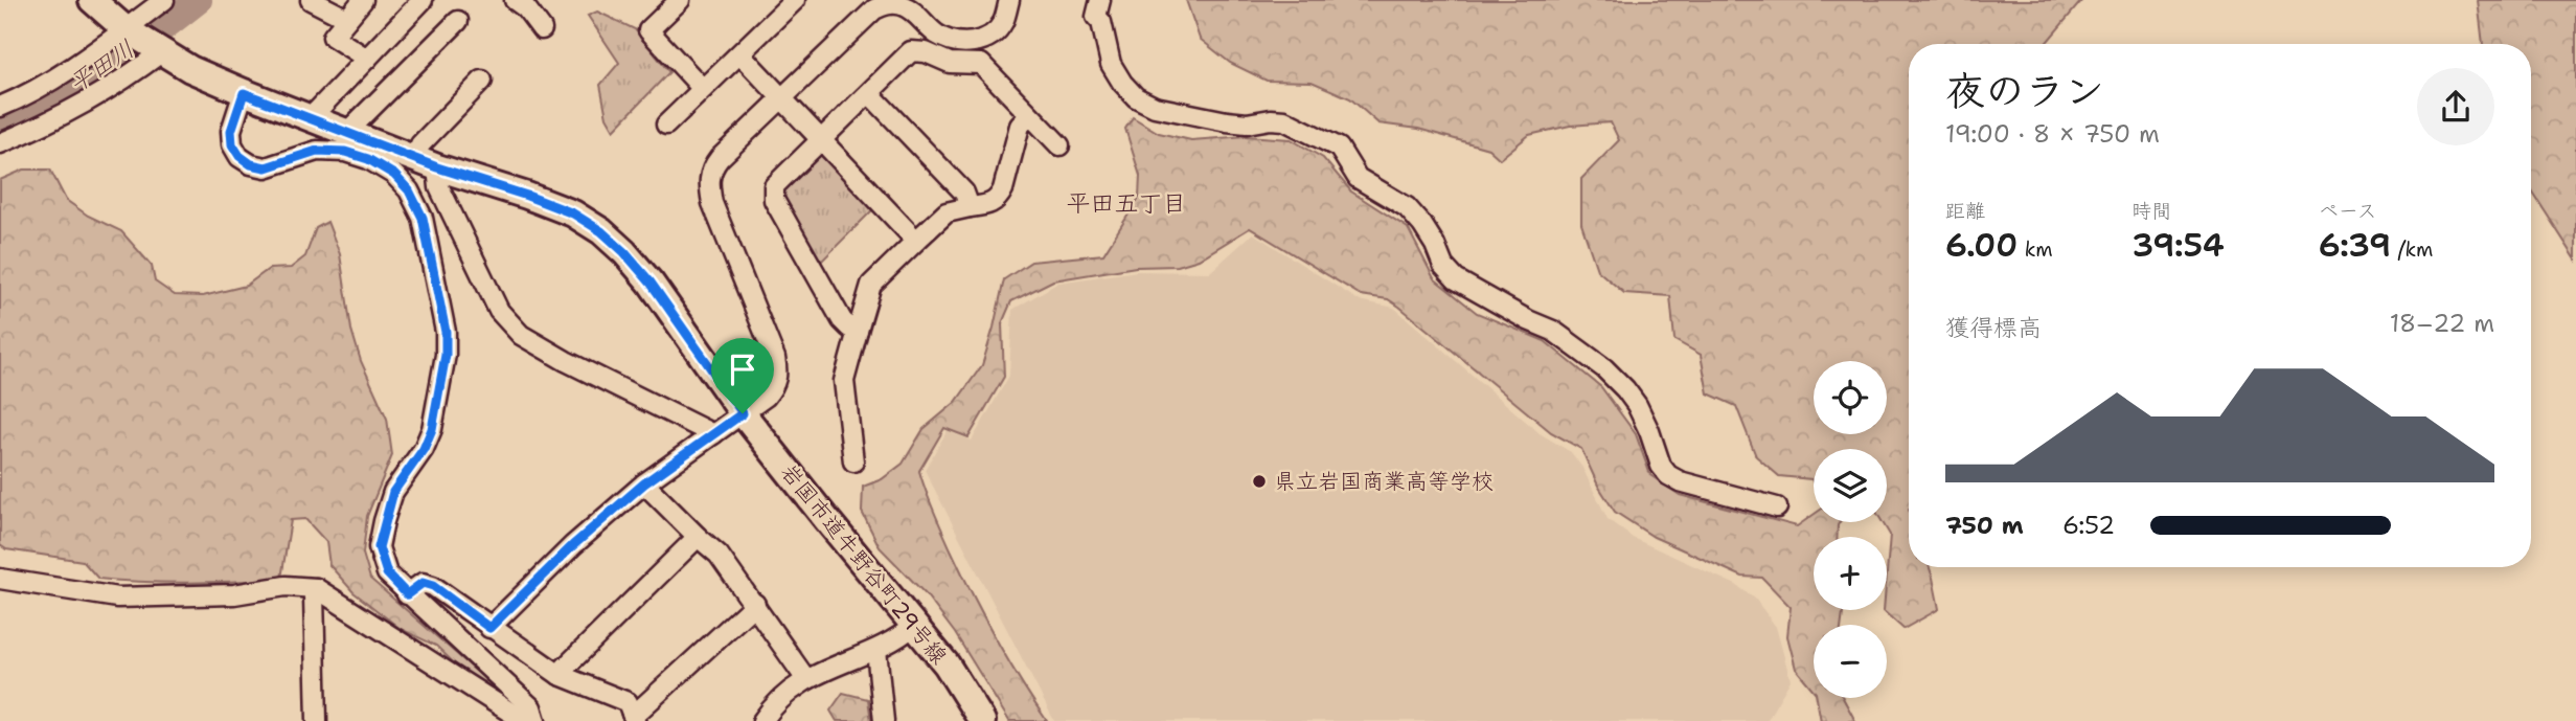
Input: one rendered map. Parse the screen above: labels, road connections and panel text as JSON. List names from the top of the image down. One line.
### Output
{"streets":{"street":["岩国市道牛野谷町29号線"]},"districts":["平田五丁目"],"water":["平田川"],"places":["県立岩国商業高等学校"],"page":{"heading":["夜のラン","19:00 · 8 × 750 m"],"stats":[["距離","6.00 km"],["時間","39:54"],["ペース","6:39 /km"]],"chart":["獲得標高","18–22 m"],"map_buttons":["+","−"],"list":[{"name":"750 m","note":"6:52"}]}}
